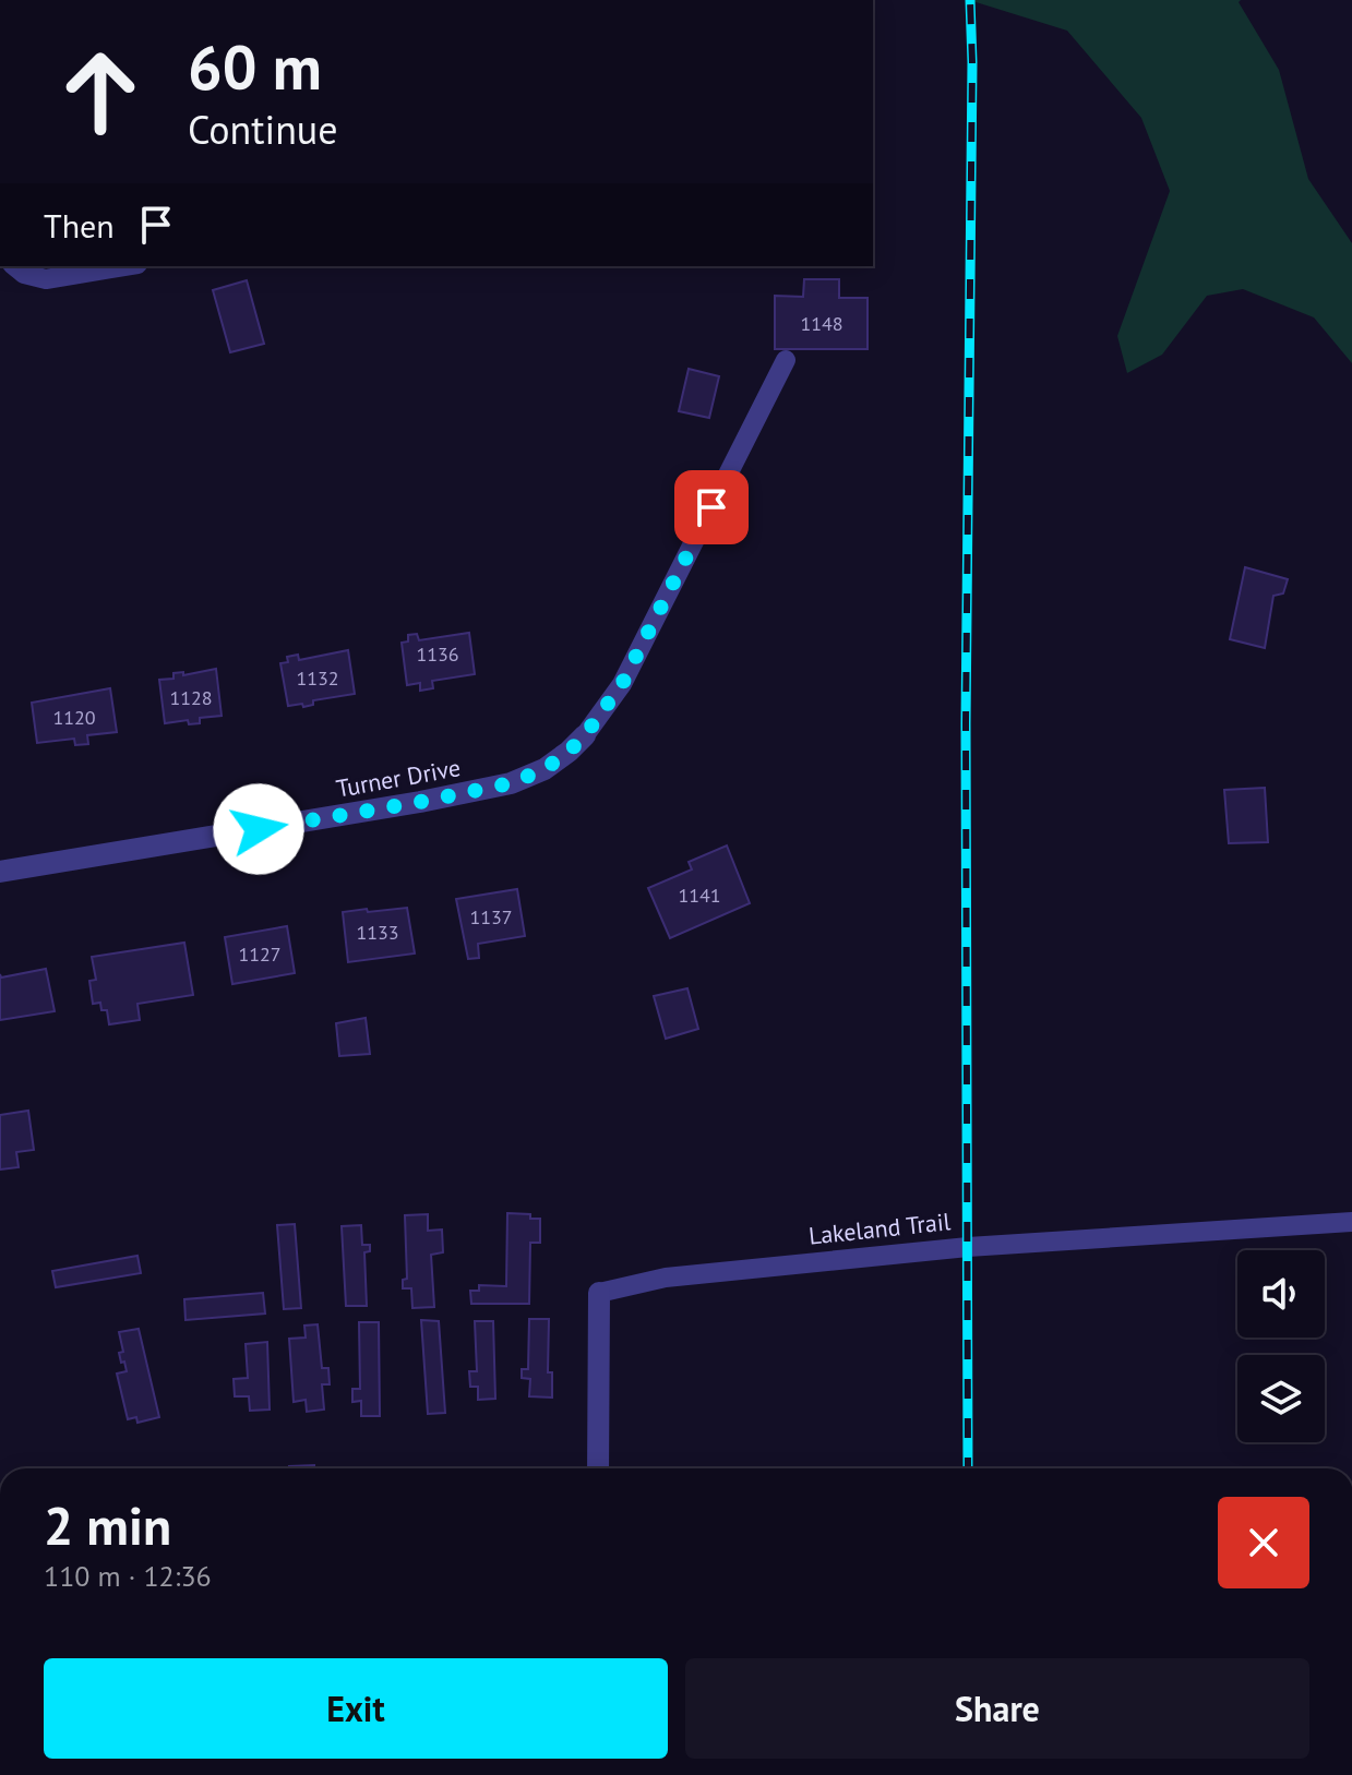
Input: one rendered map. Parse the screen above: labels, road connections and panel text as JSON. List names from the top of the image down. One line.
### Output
{"streets":{"street":["Turner Drive","Lakeland Trail"]},"house_numbers":["1148","1136","1132","1128","1120","1141","1137","1133","1127"],"page":{"turn":["60 m","Continue"],"then":"Then","heading":["2 min","110 m · 12:36"],"buttons":["Exit","Share"]}}
